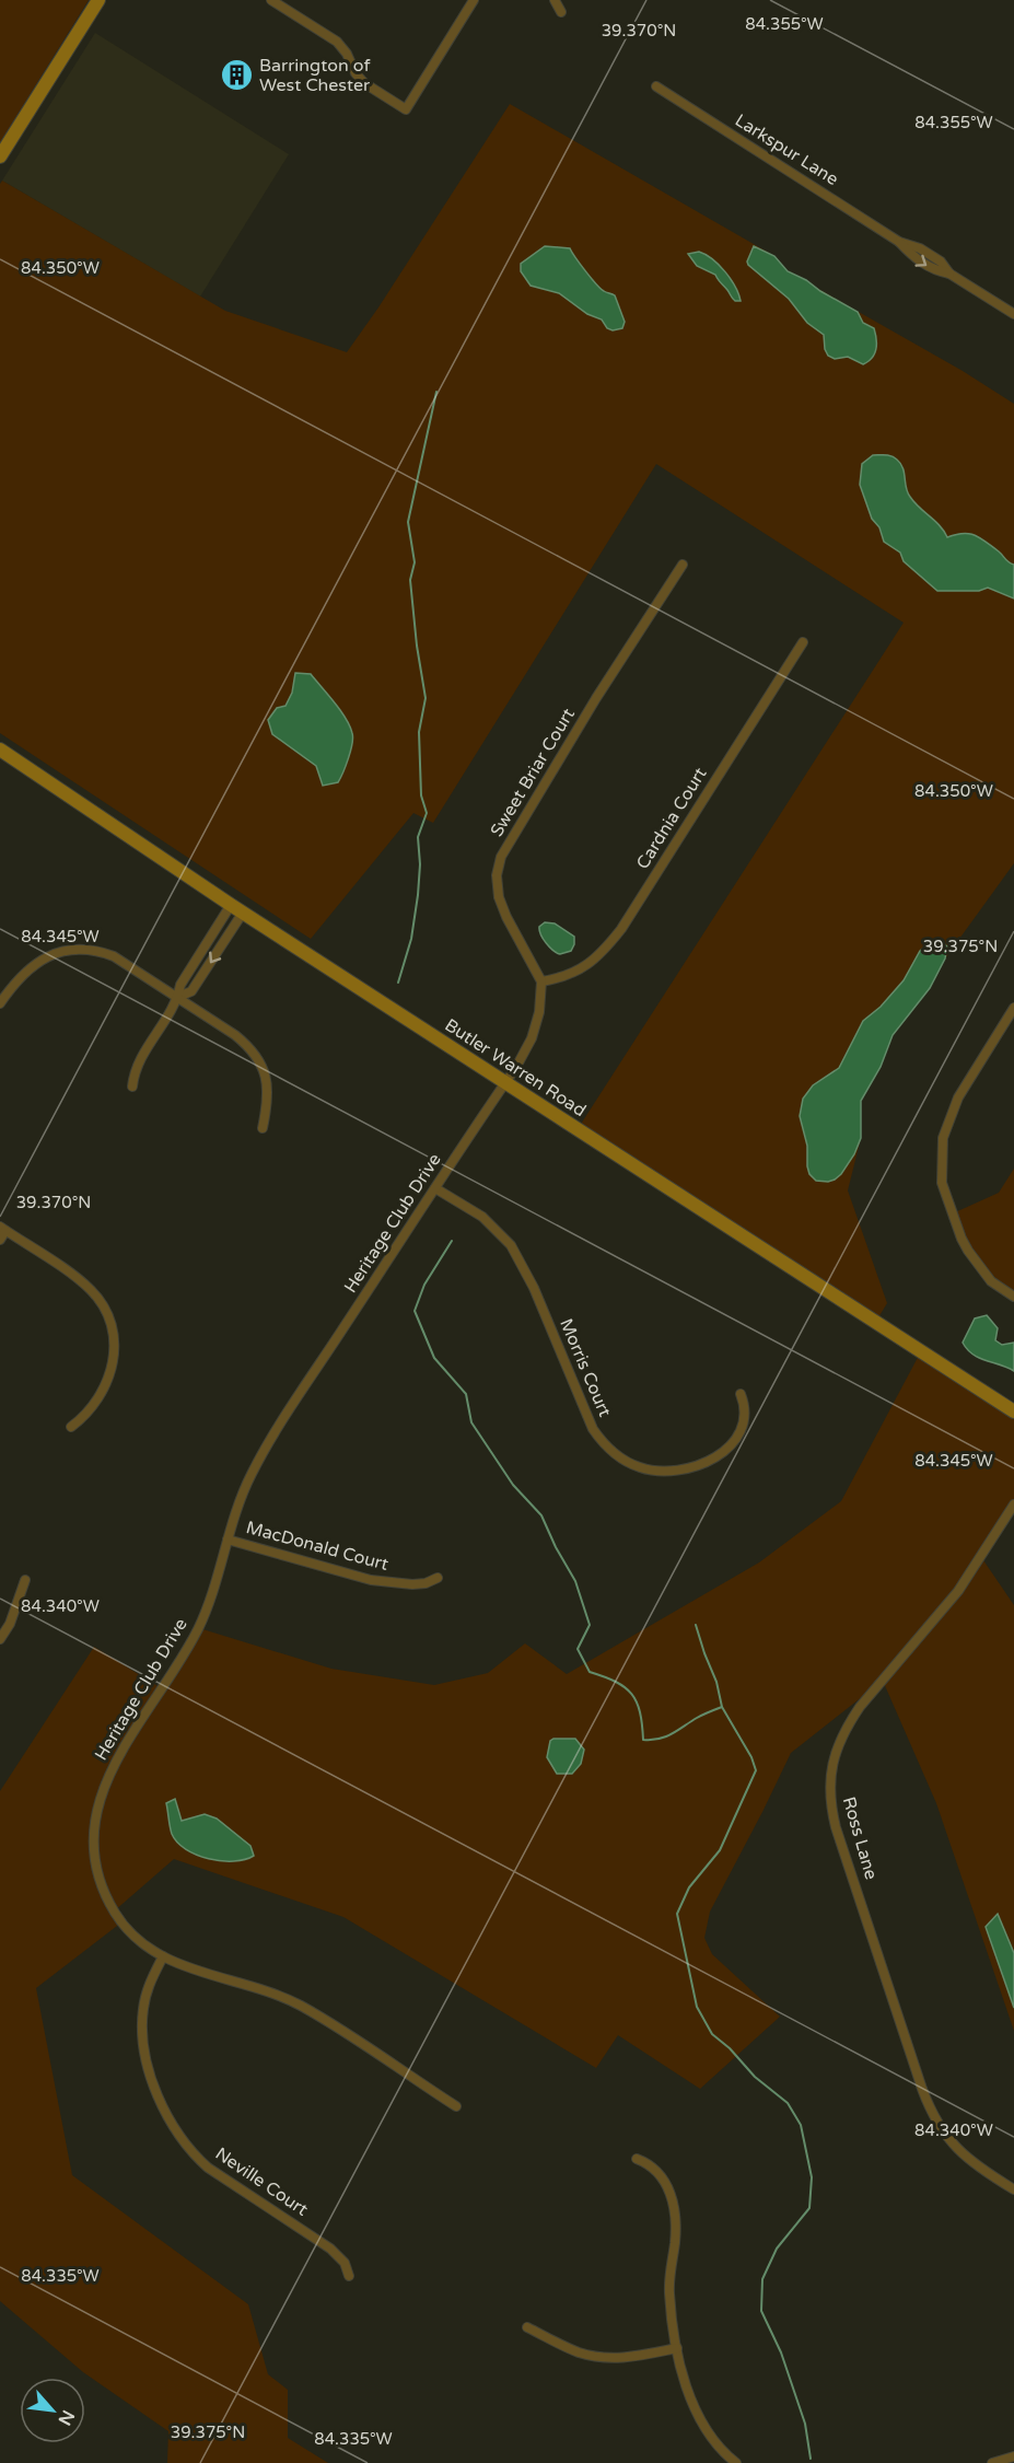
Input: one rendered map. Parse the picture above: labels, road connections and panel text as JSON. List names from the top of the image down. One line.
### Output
{"streets":{"main road":["Butler Warren Road"],"street":["Larkspur Lane","Sweet Briar Court","Cardnia Court","Heritage Club Drive","Morris Court","MacDonald Court","Ross Lane","Neville Court"]},"crossings":[["Sweet Briar Court","Cardnia Court"],["Butler Warren Road","Heritage Club Drive"],["Heritage Club Drive","Morris Court"],["Heritage Club Drive","MacDonald Court"],["Heritage Club Drive","Neville Court"]],"places":{"building":["Barrington of West Chester"]},"north":"bottom right","coordinates":["84.355°W","39.370°N","84.350°W","84.345°W","39.375°N","84.340°W","84.335°W"]}
